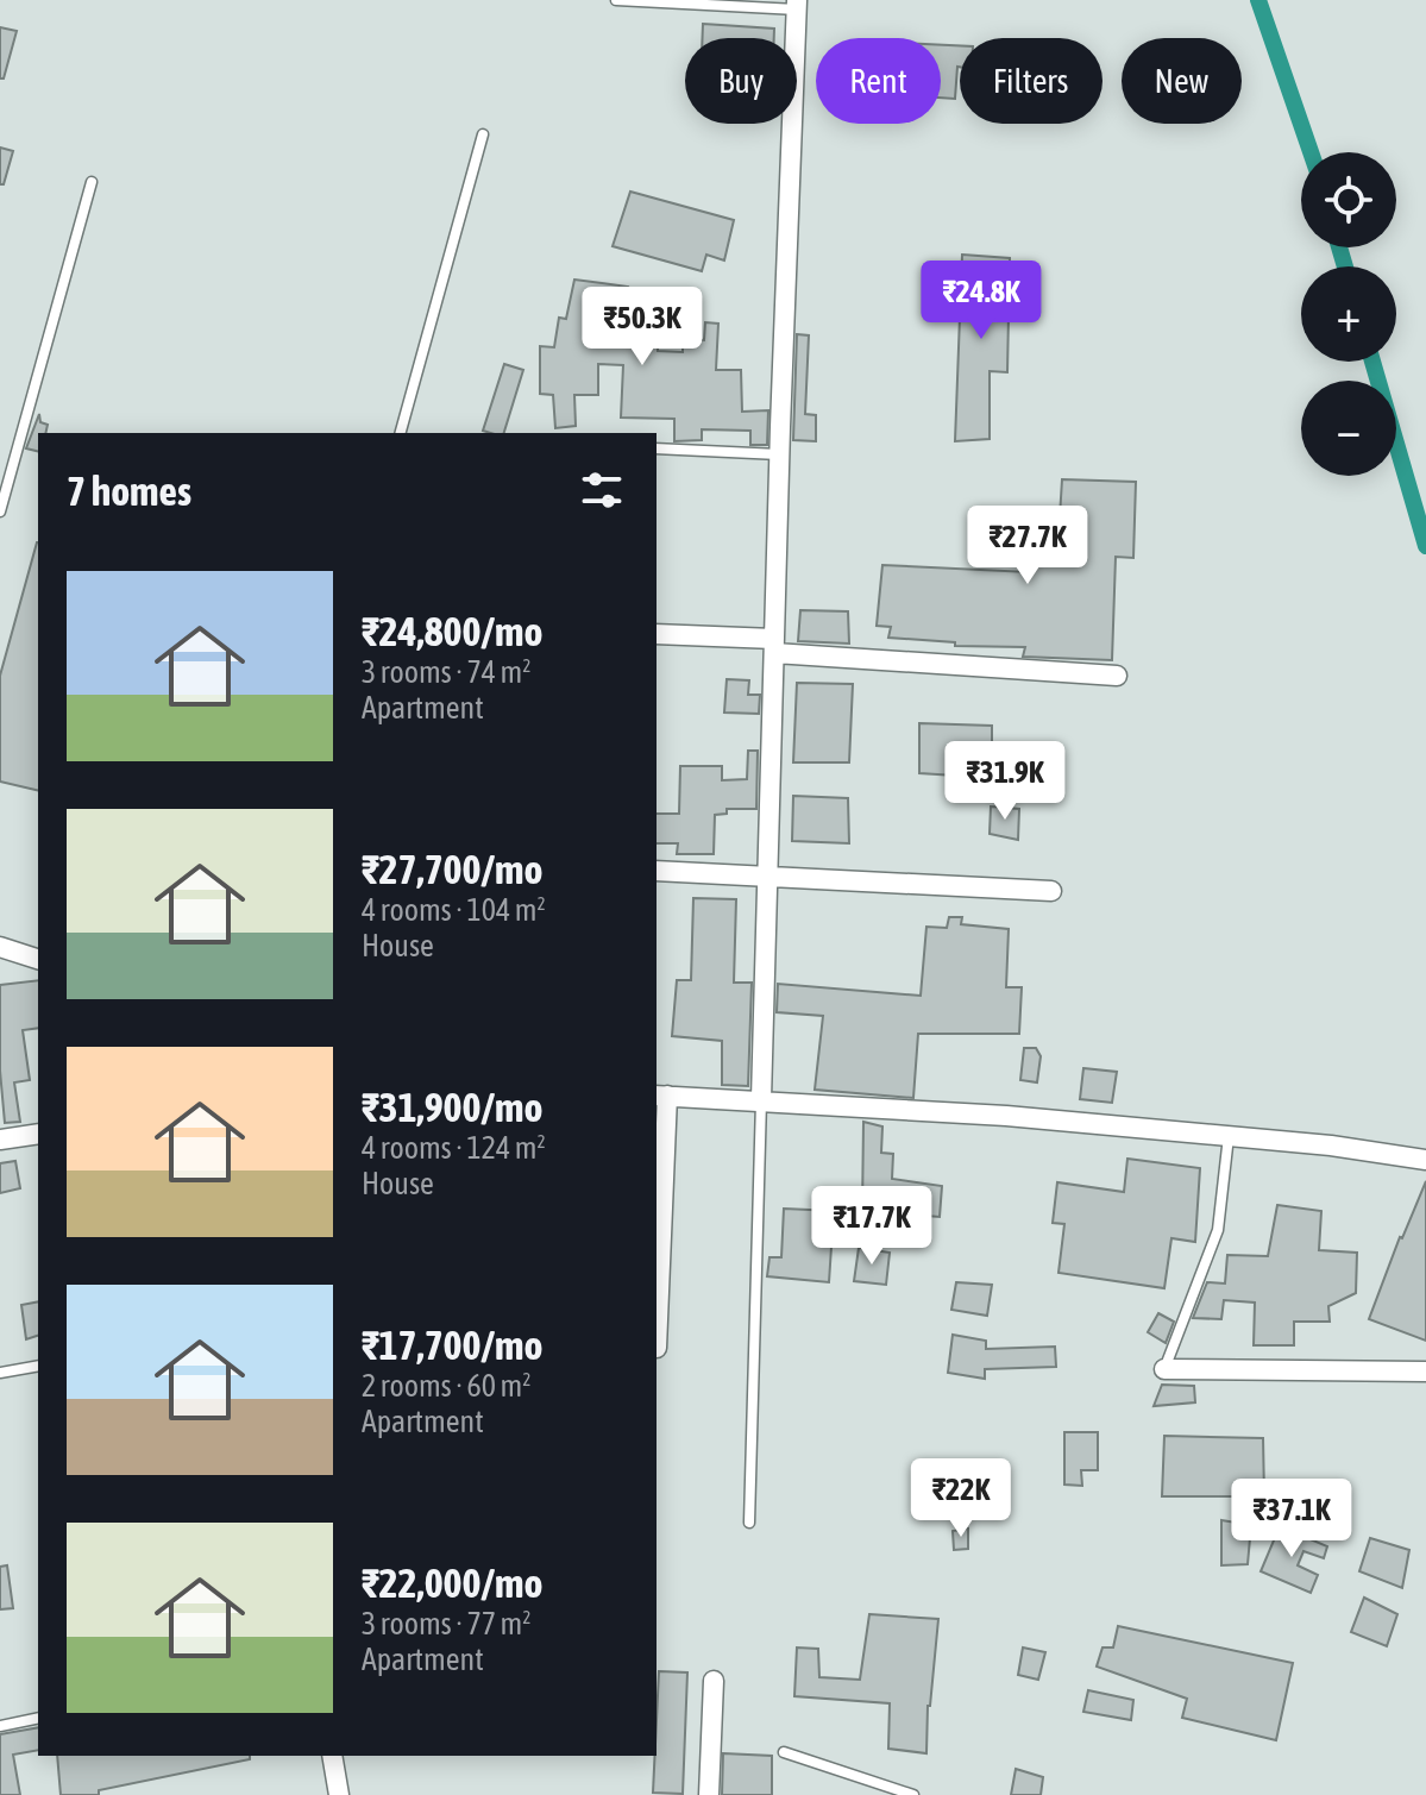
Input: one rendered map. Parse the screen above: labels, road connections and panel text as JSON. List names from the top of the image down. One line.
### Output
{"page":{"chip":["Buy","Rent","Filters","New"],"map_buttons":["+","−"],"price":["₹24.8K","₹50.3K","₹27.7K","₹31.9K","₹17.7K","₹22K","₹37.1K"],"heading":"7 homes","list":[{"name":"₹24,800/mo","note":"3 rooms · 74 m² · Apartment"},{"name":"₹27,700/mo","note":"4 rooms · 104 m² · House"},{"name":"₹31,900/mo","note":"4 rooms · 124 m² · House"},{"name":"₹17,700/mo","note":"2 rooms · 60 m² · Apartment"},{"name":"₹22,000/mo","note":"3 rooms · 77 m² · Apartment"}]}}
